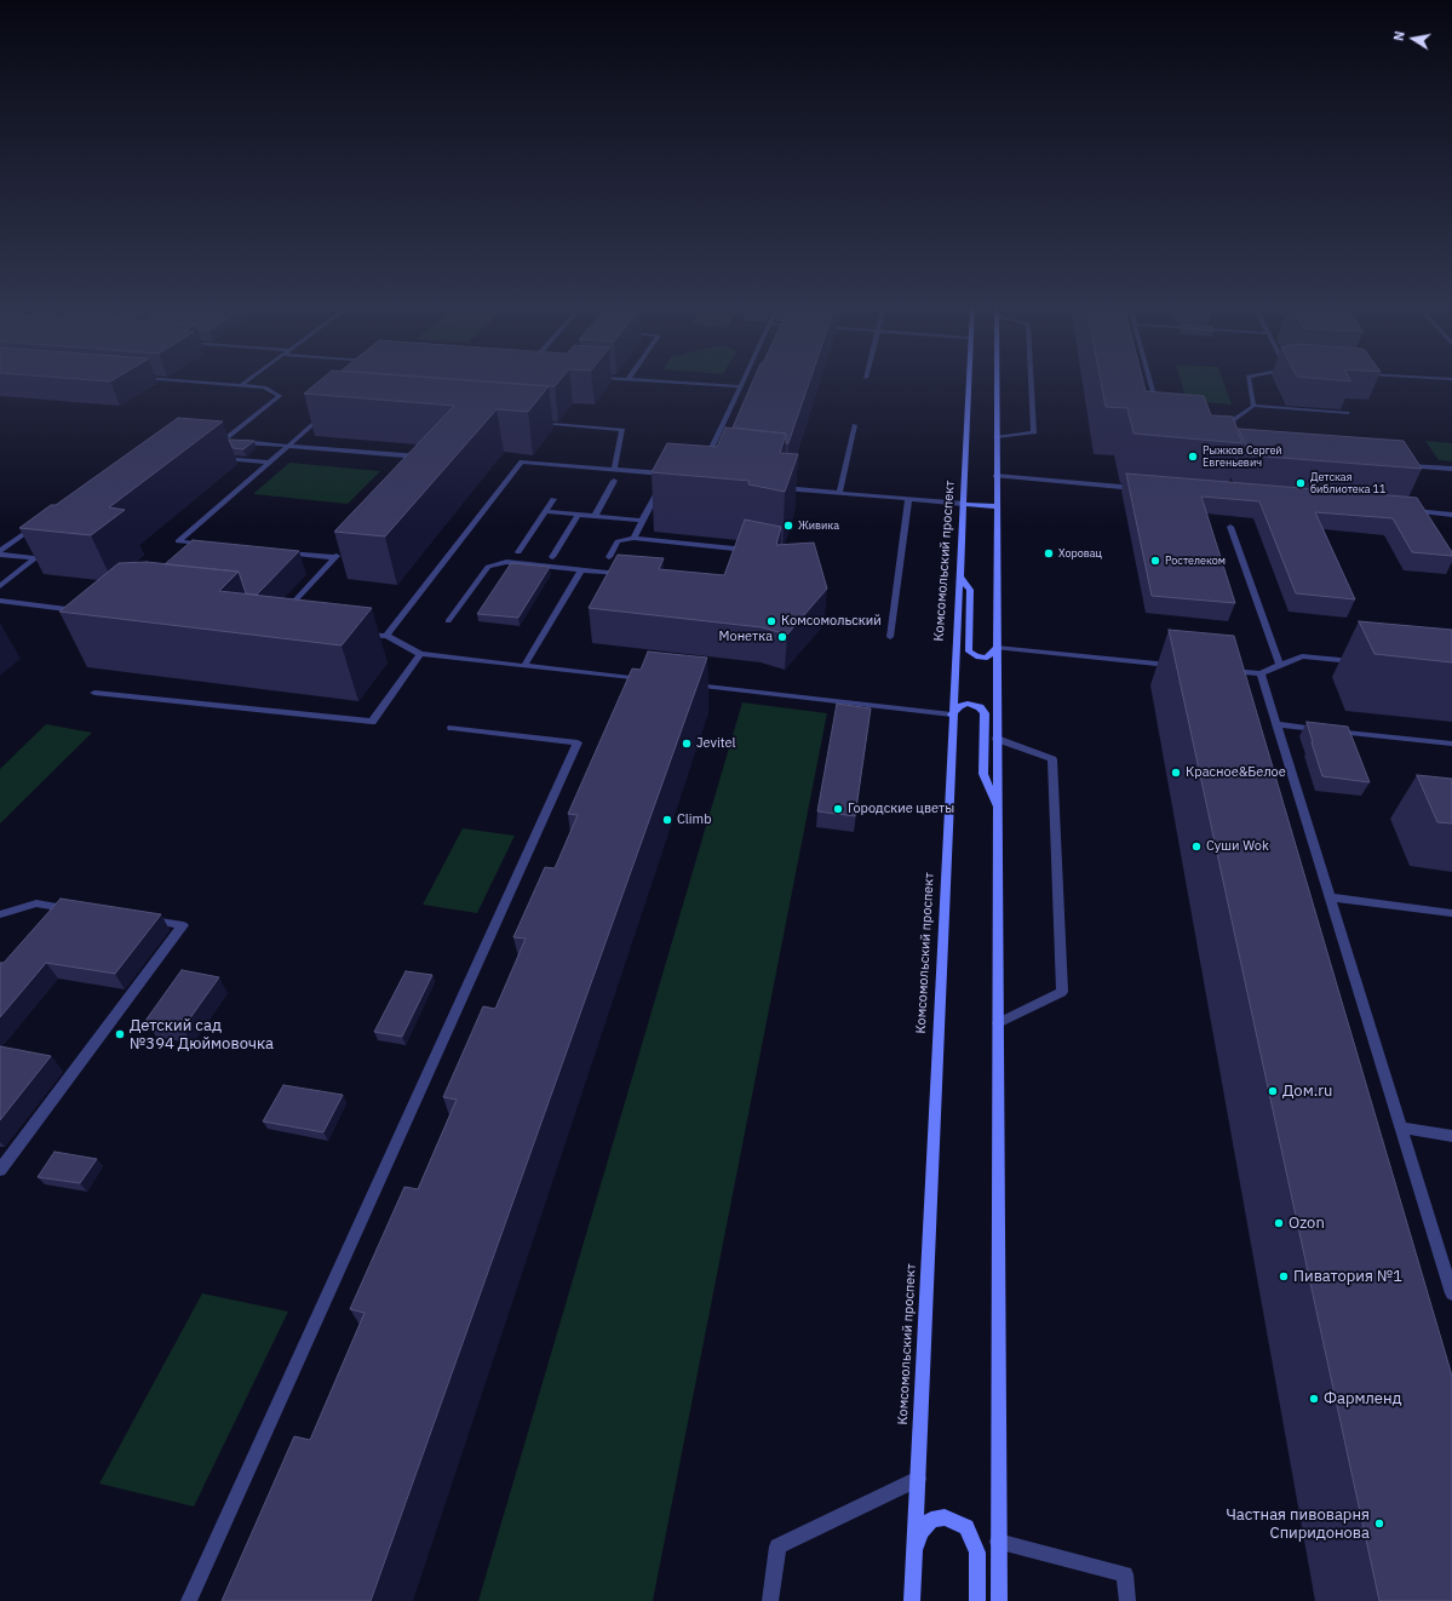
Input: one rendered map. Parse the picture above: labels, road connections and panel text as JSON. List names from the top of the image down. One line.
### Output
{"streets":{"main road":["Комсомольский проспект"]},"places":["Рыжков Сергей Евгеньевич","Детская библиотека 11","Живика","Хоровац","Ростелеком","Комсомольский","Монетка","Jevitel","Красное&Белое","Городские цветы","Climb","Суши Wok","Детский сад №394 Дюймовочка","Дом.ru","Ozon","Пиватория №1","Фармленд","Частная пивоварня Спиридонова"],"north":"left"}
